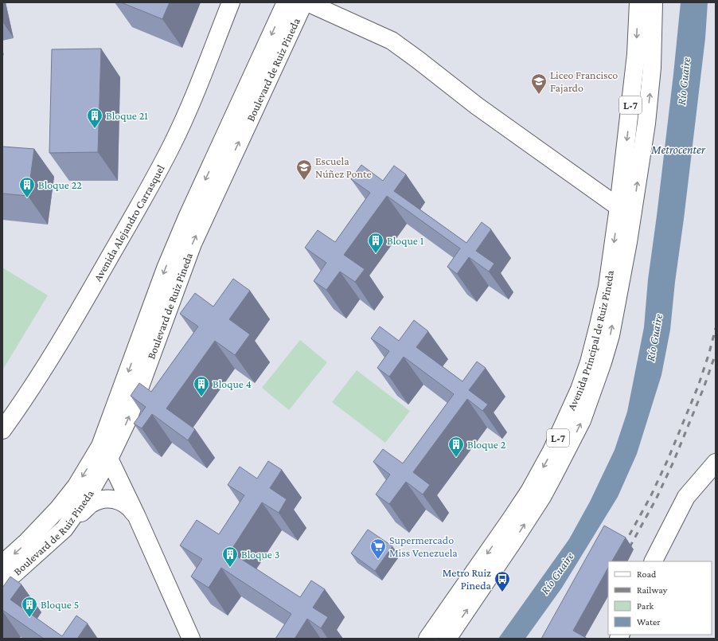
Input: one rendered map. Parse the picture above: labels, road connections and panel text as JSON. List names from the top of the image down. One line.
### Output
{"streets":{"street":["Boulevard de Ruiz Pineda","L-7","Avenida Alejandro Carrasquel","Avenida Principal de Ruiz Pineda"]},"water":["Río Guaire","Metrocenter"],"places":{"school or university":["Liceo Francisco Fajardo","Escuela Núñez Ponte"],"building":["Bloque 21","Bloque 22","Bloque 1","Bloque 4","Bloque 2","Bloque 3","Bloque 5"],"supermarket":["Supermercado Miss Venezuela"],"bus stop":["Metro Ruiz Pineda"]},"legend":["Road","Railway","Park","Water"]}
